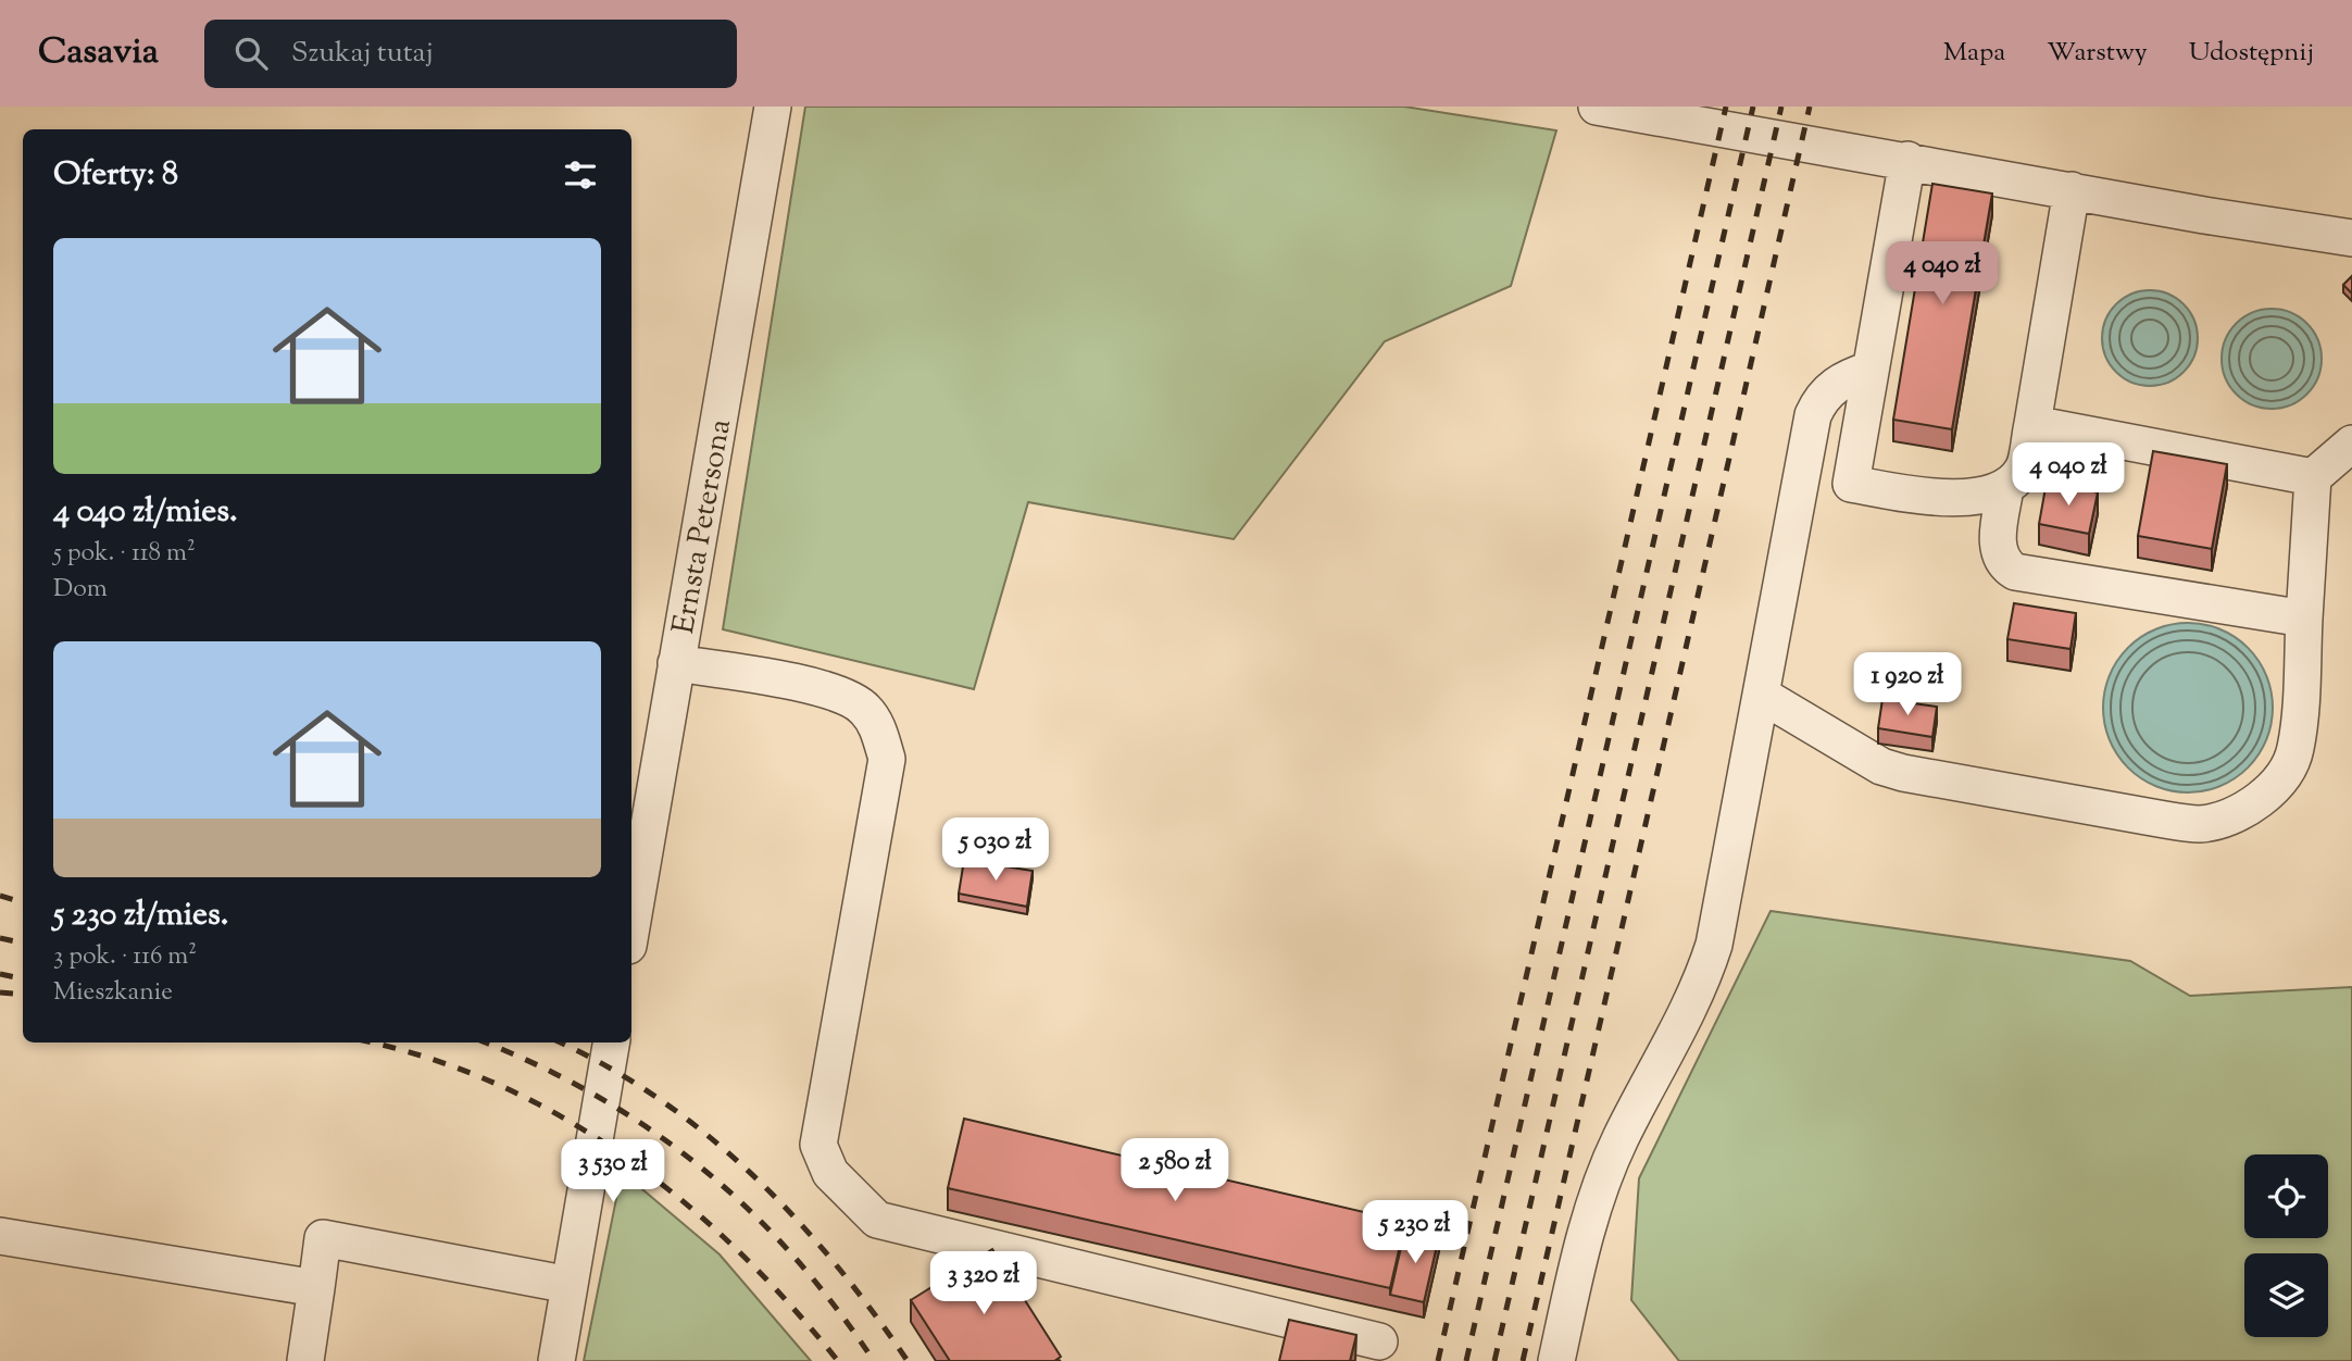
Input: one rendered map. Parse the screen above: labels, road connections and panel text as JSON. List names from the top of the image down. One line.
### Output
{"streets":{"street":["Ernsta Petersona"]},"page":{"header":"Casavia","search":"Szukaj tutaj","nav":["Mapa","Warstwy","Udostępnij"],"heading":"Oferty: 8","list":[{"name":"4 040 zł/mies.","note":"5 pok. · 118 m² · Dom"},{"name":"5 230 zł/mies.","note":"3 pok. · 116 m² · Mieszkanie"}],"price":["4 040 zł","4 040 zł","1 920 zł","5 030 zł","2 580 zł","3 530 zł","5 230 zł","3 320 zł"]}}
